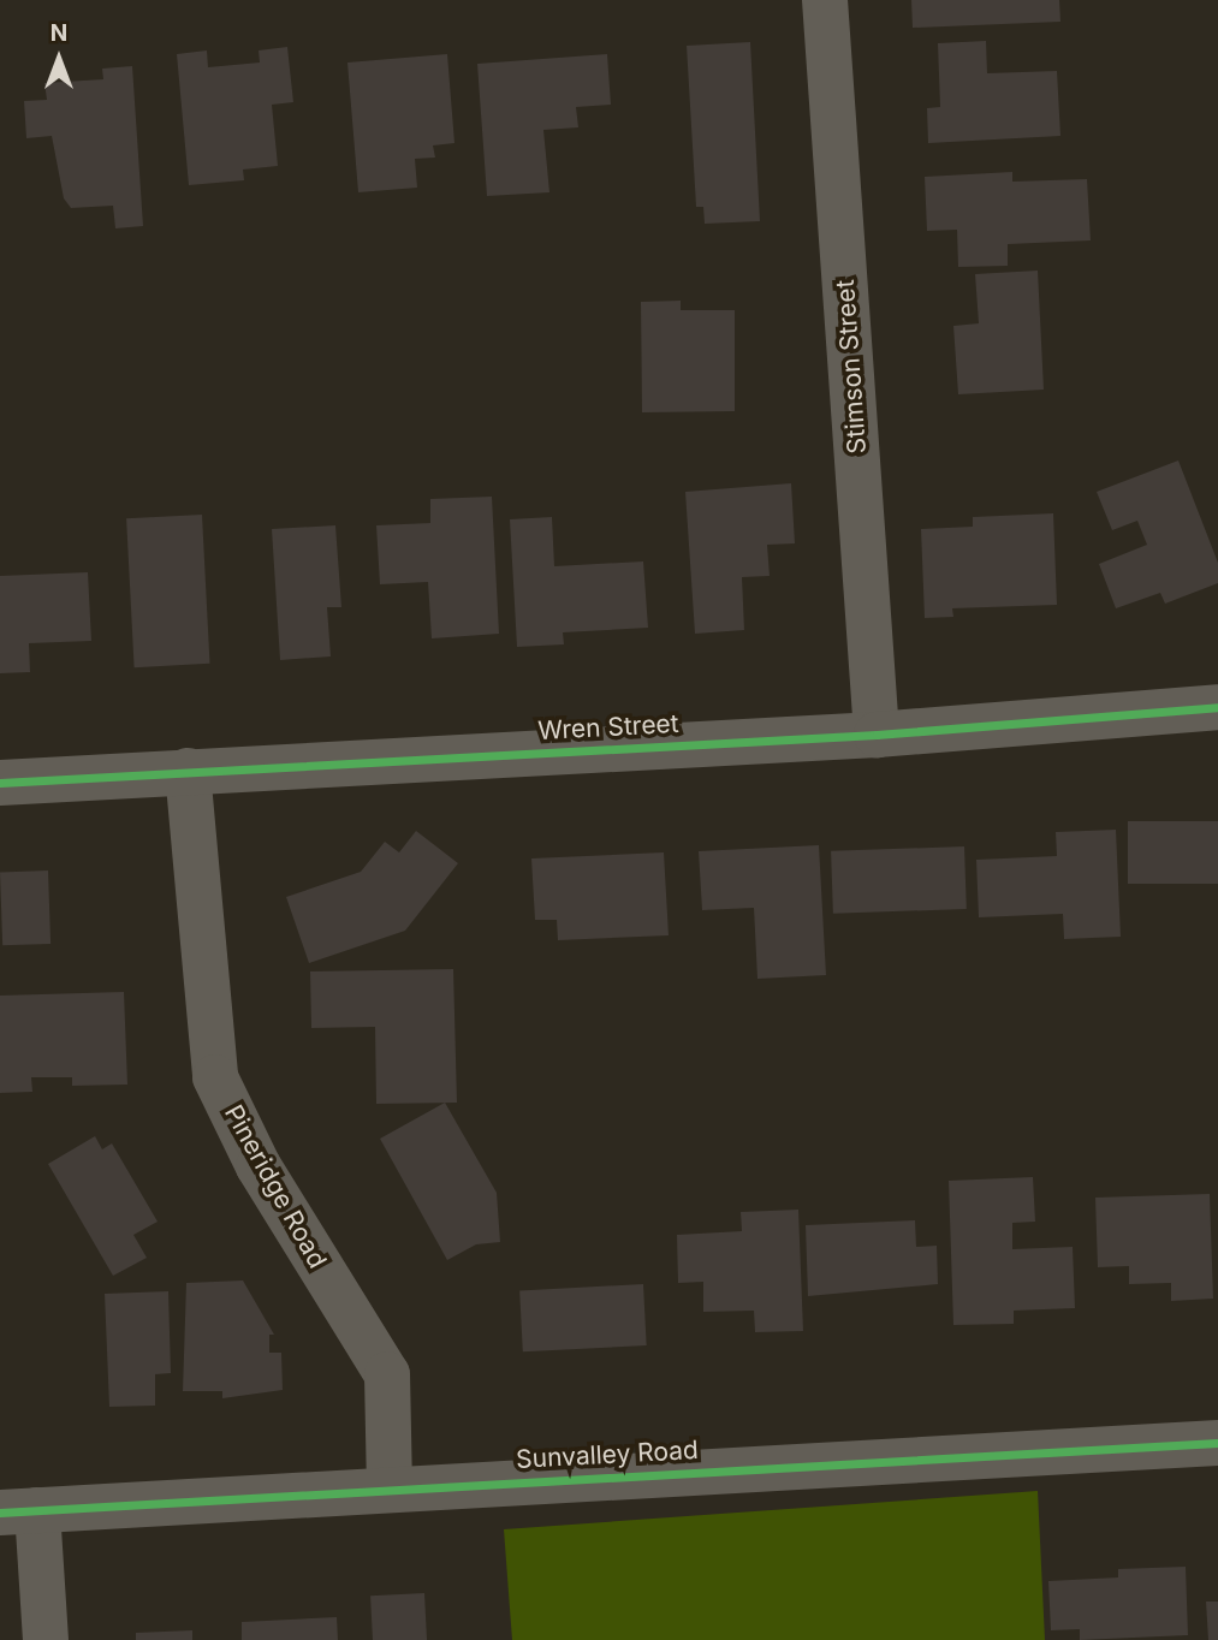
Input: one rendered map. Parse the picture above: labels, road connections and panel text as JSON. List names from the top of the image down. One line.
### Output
{"streets":{"street":["Stimson Street","Wren Street","Pineridge Road","Sunvalley Road"]},"crossings":[["Stimson Street","Wren Street"],["Wren Street","Pineridge Road"],["Pineridge Road","Sunvalley Road"]],"north":"top"}
